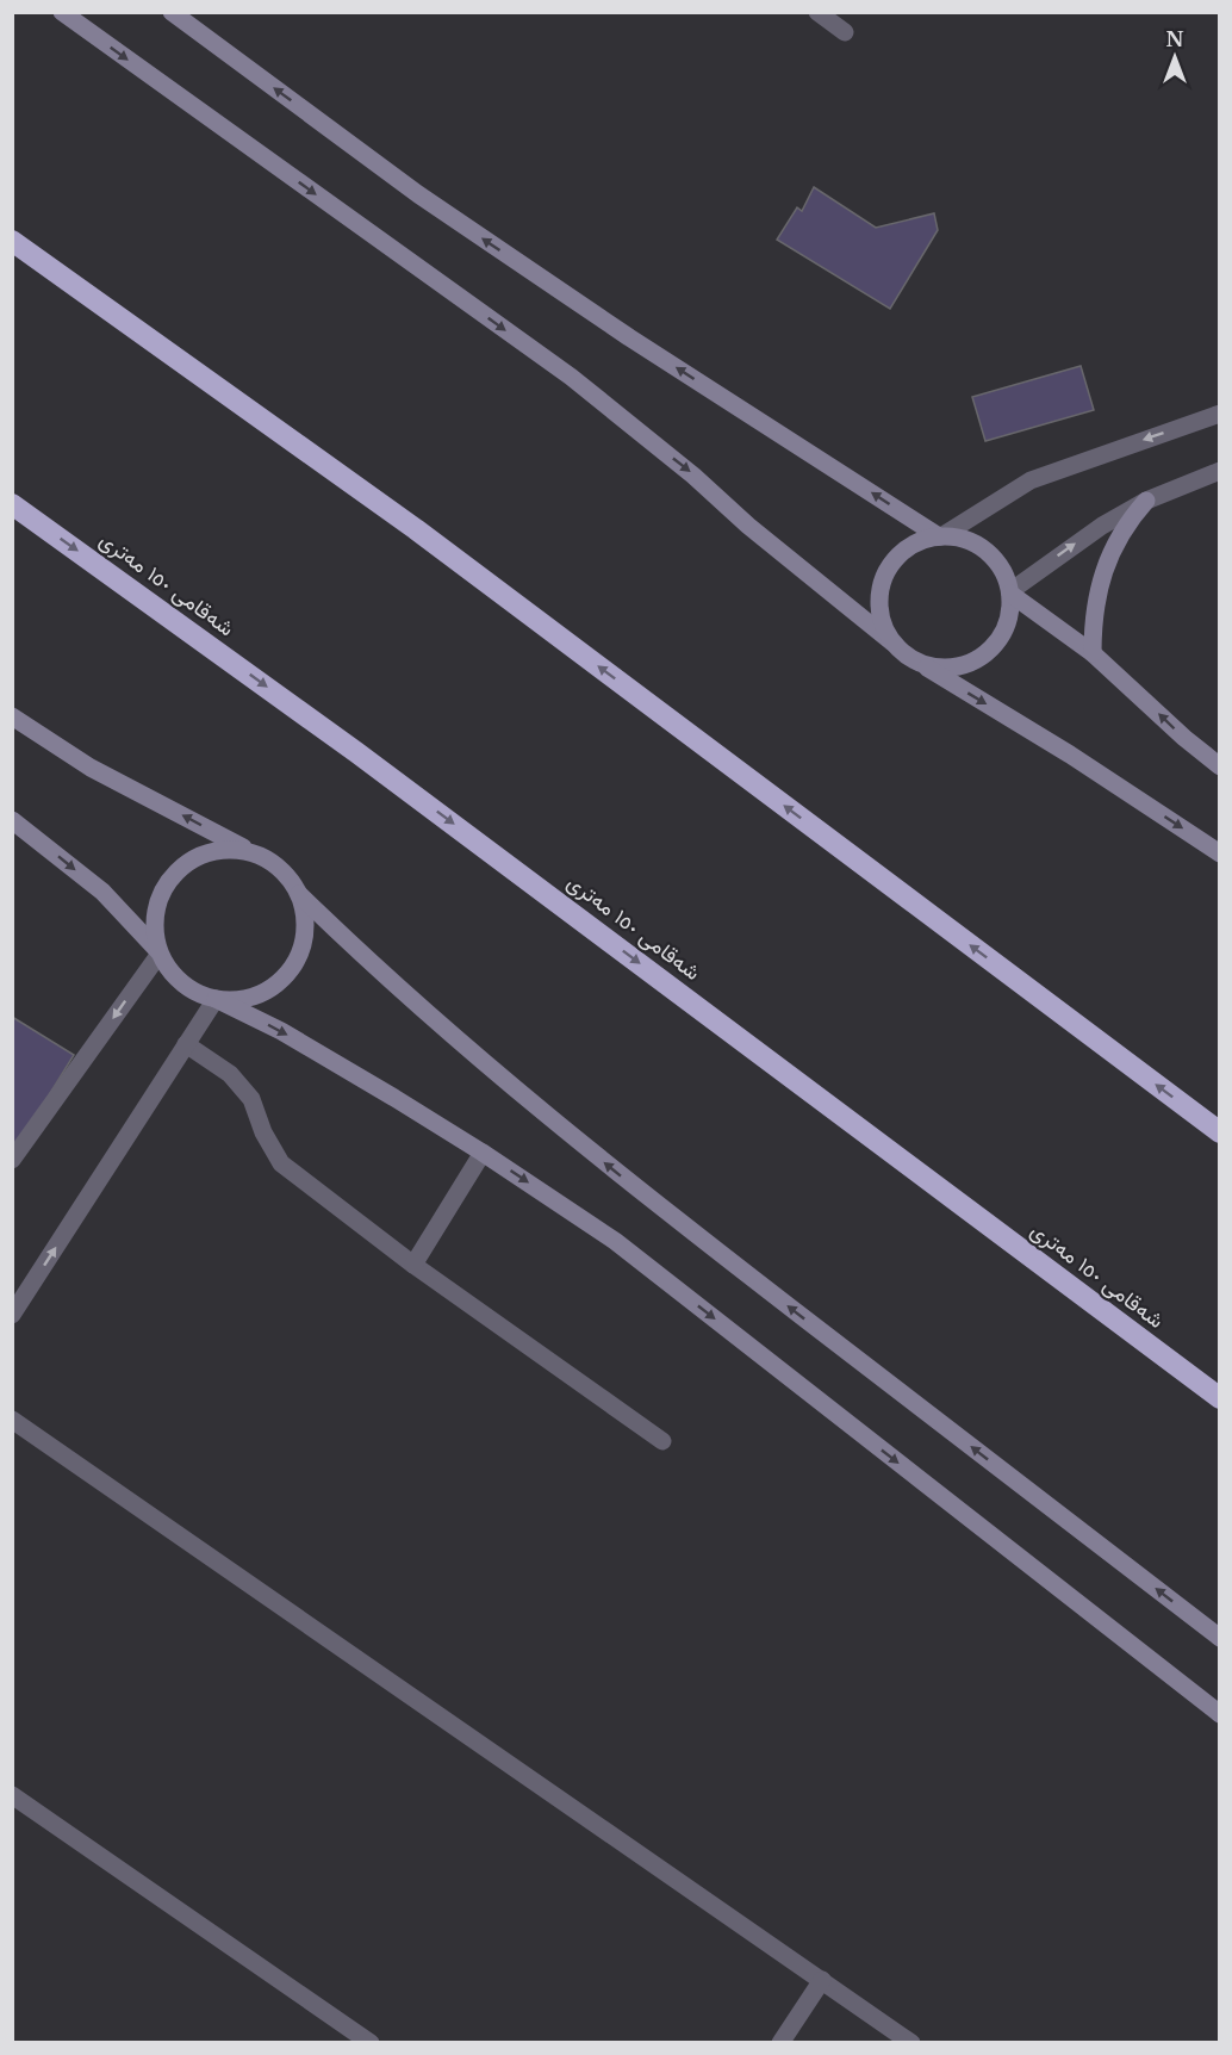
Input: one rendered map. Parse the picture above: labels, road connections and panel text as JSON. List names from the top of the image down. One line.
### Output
{"streets":{"highway":["شەقامی ١٥٠ مەتری"]},"one_way":["شەقامی ١٥٠ مەتری"],"north":"top"}
